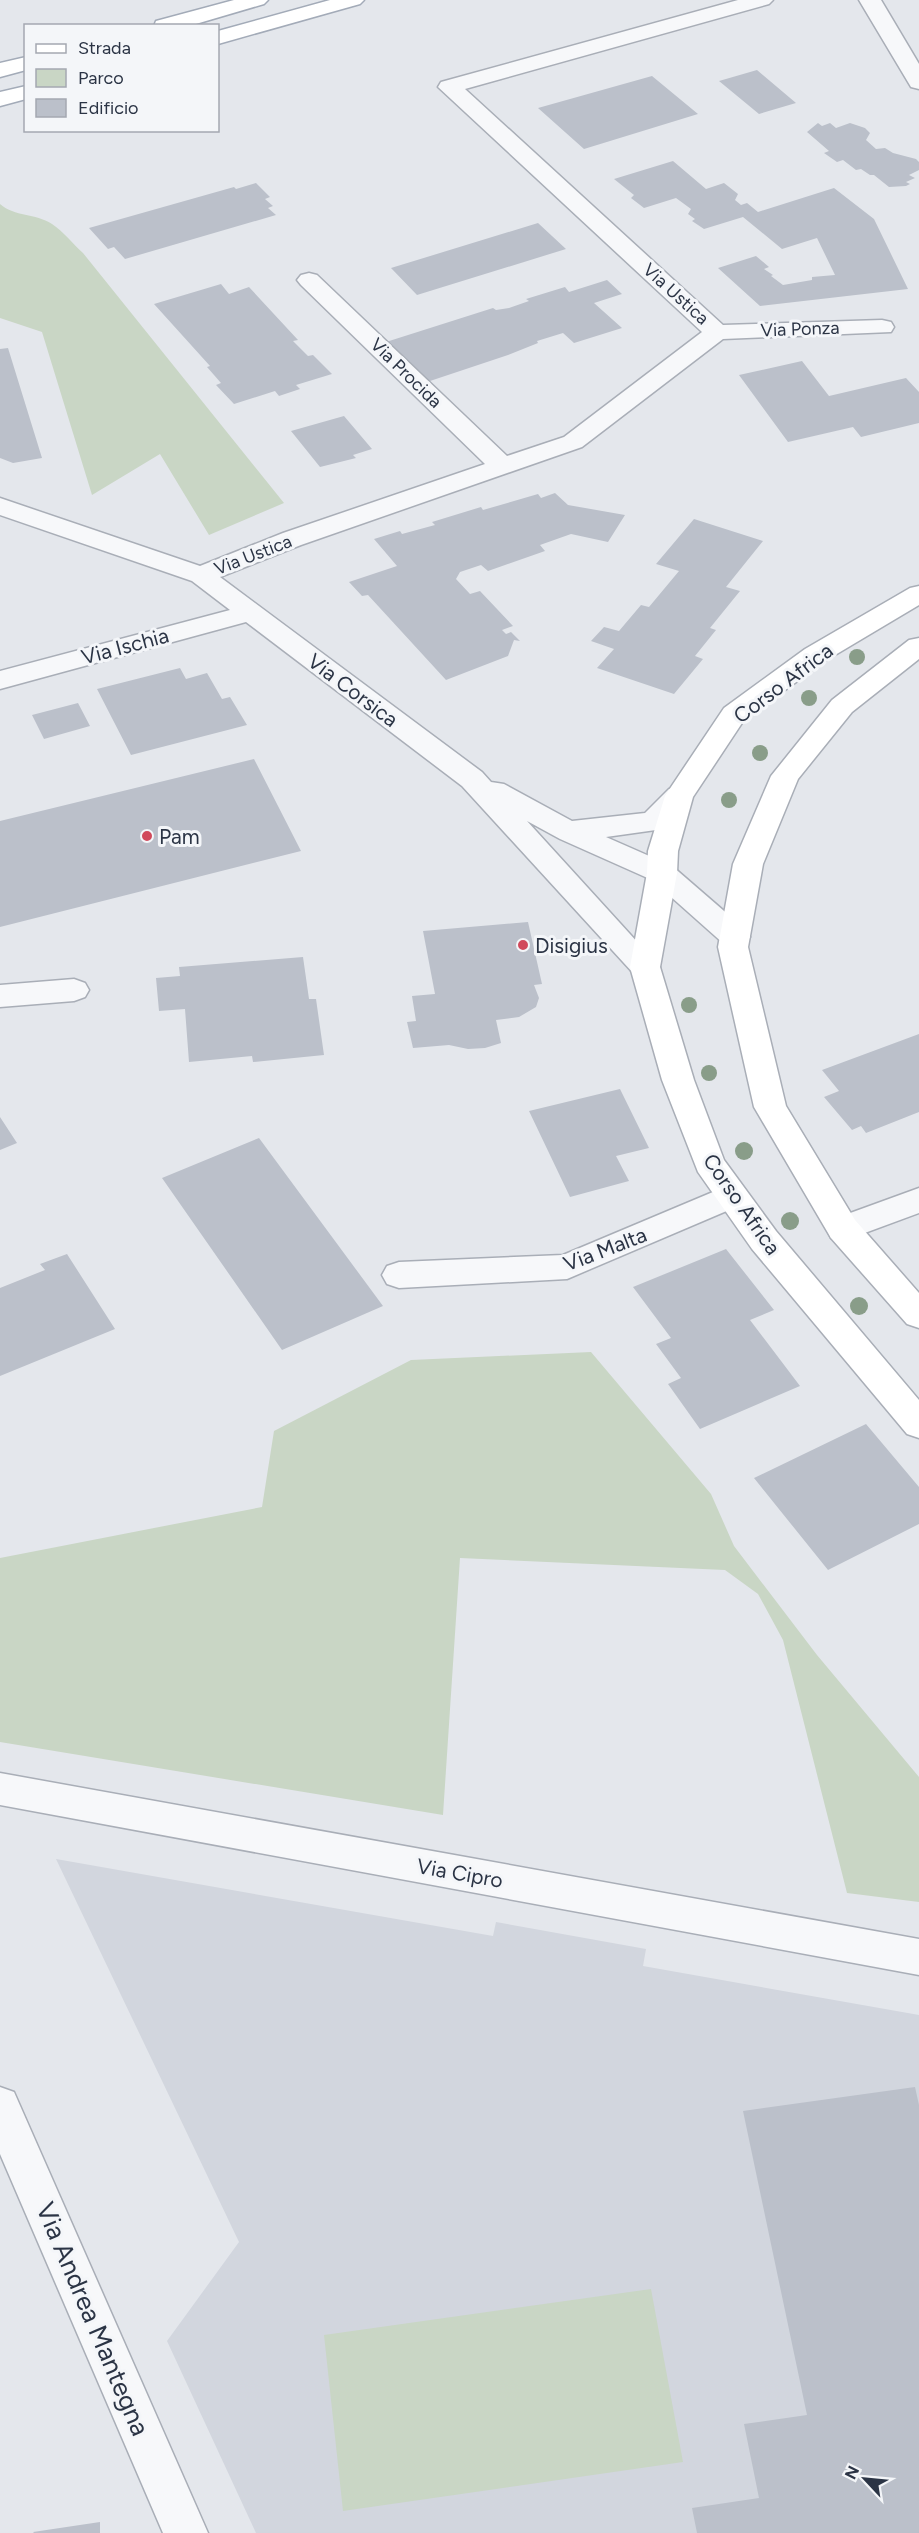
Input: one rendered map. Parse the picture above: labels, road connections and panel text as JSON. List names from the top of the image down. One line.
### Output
{"streets":{"street":["Via Ustica","Via Ponza","Via Procida","Via Ischia","Corso Africa","Via Corsica","Via Malta","Via Cipro","Via Andrea Mantegna"]},"crossings":[["Via Ustica","Via Ponza"],["Via Ustica","Via Procida"],["Via Ustica","Via Corsica"],["Via Ischia","Via Corsica"],["Corso Africa","Via Corsica"],["Corso Africa","Via Malta"]],"places":["Pam","Disigius"],"legend":["Strada","Parco","Edificio"],"north":"top left"}
